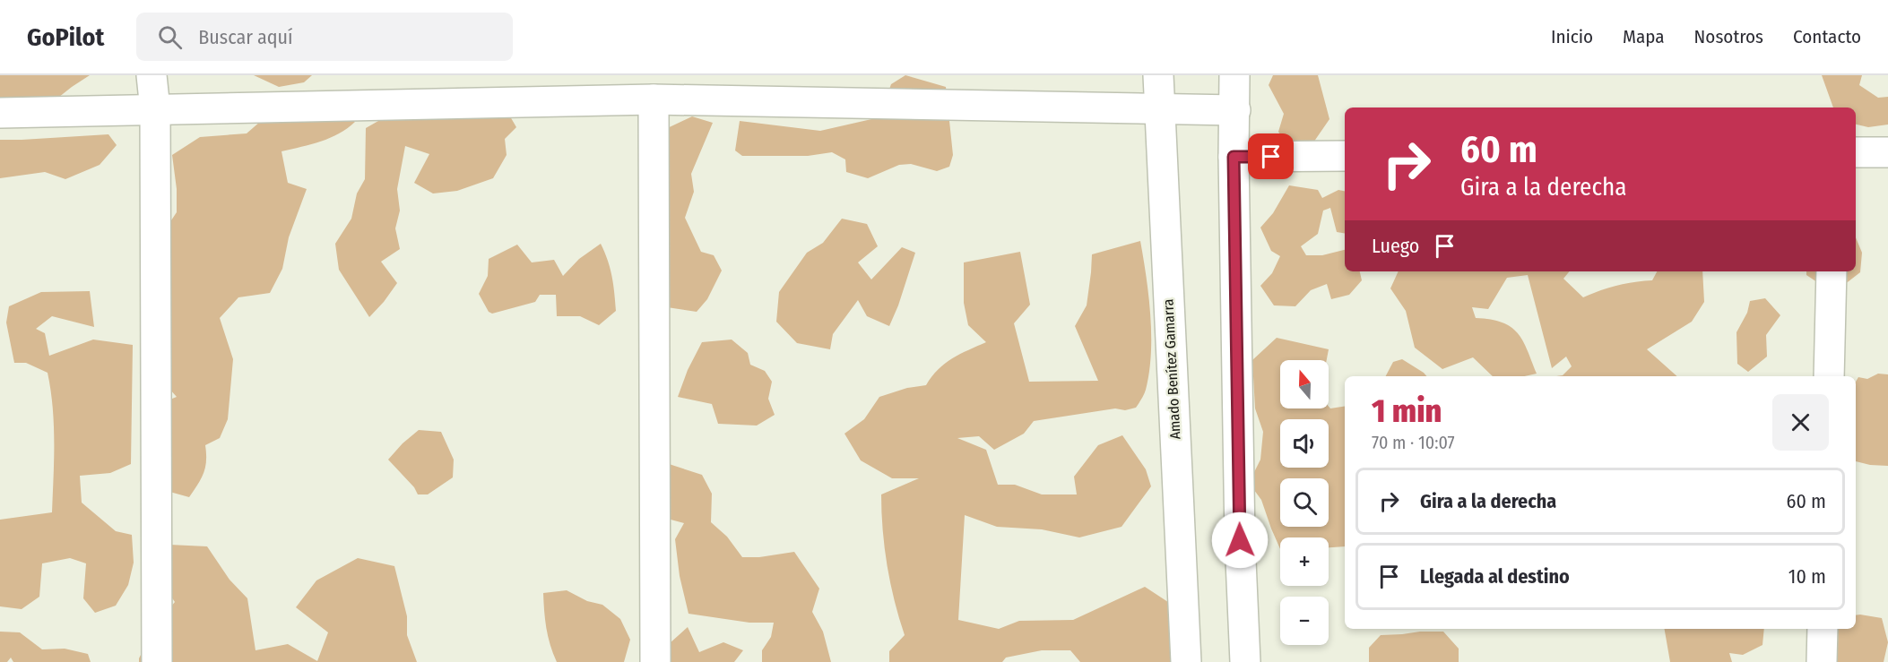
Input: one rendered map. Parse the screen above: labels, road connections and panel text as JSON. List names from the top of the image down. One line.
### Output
{"streets":{"street":["Amado Benítez Gamarra"]},"north":"top","page":{"header":"GoPilot","search":"Buscar aquí","nav":["Inicio","Mapa","Nosotros","Contacto"],"turn":["60 m","Gira a la derecha"],"then":"Luego","map_buttons":["+","−"],"heading":["1 min","70 m · 10:07"],"list":[{"name":"Gira a la derecha","value":"60 m"},{"name":"Llegada al destino","value":"10 m"}]}}
